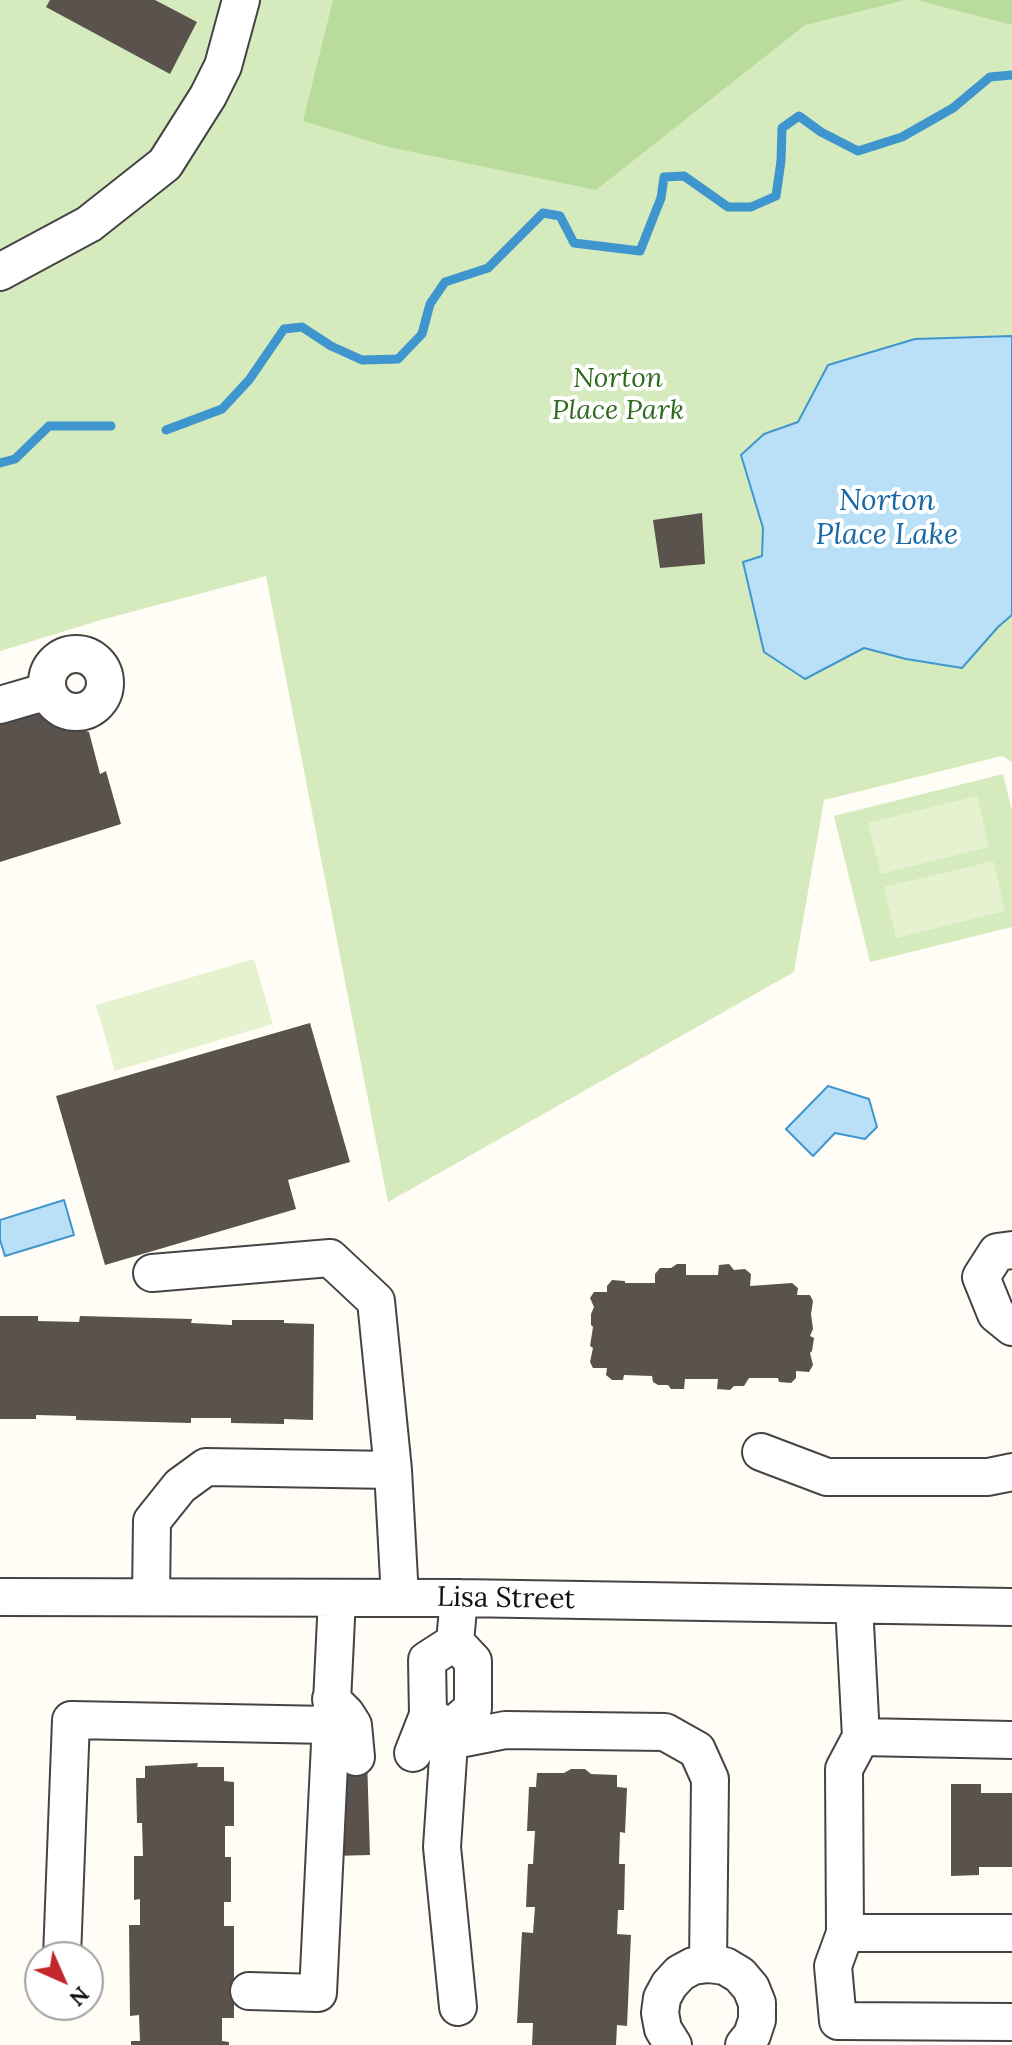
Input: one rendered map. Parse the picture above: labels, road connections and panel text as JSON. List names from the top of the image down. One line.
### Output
{"streets":{"street":["Lisa Street"]},"water":["Norton Place Lake"],"parks":["Norton Place Park"],"north":"bottom right"}
